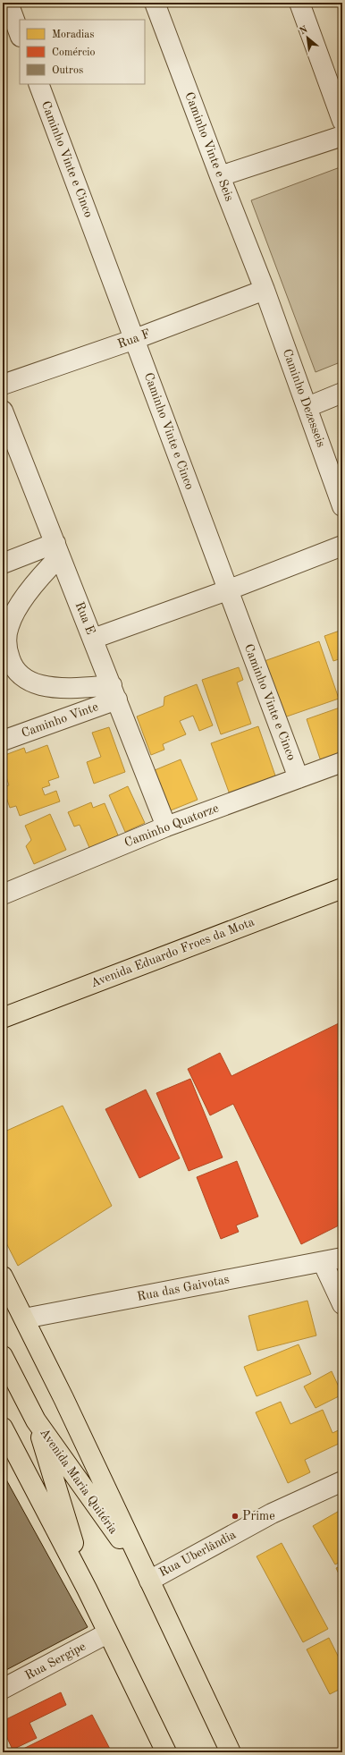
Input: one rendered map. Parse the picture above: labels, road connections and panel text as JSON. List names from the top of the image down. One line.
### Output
{"streets":{"main road":["Avenida Eduardo Froes da Mota","Avenida Maria Quitéria"],"street":["Caminho Vinte e Seis","Caminho Vinte e Cinco","Rua F","Caminho Dezesseis","Rua E","Caminho Vinte","Caminho Quatorze","Rua das Gaivotas","Rua Uberlândia","Rua Sergipe"]},"crossings":[["Caminho Vinte e Seis","Rua F"],["Caminho Vinte e Seis","Caminho Dezesseis"],["Caminho Vinte e Cinco","Rua F"],["Caminho Vinte e Cinco","Caminho Quatorze"],["Rua F","Caminho Dezesseis"],["Rua E","Caminho Vinte"],["Rua E","Caminho Quatorze"],["Rua das Gaivotas","Avenida Maria Quitéria"],["Avenida Maria Quitéria","Rua Uberlândia"],["Avenida Maria Quitéria","Rua Sergipe"]],"places":["Prime"],"legend":["Moradias","Comércio","Outros"],"north":"top left"}
